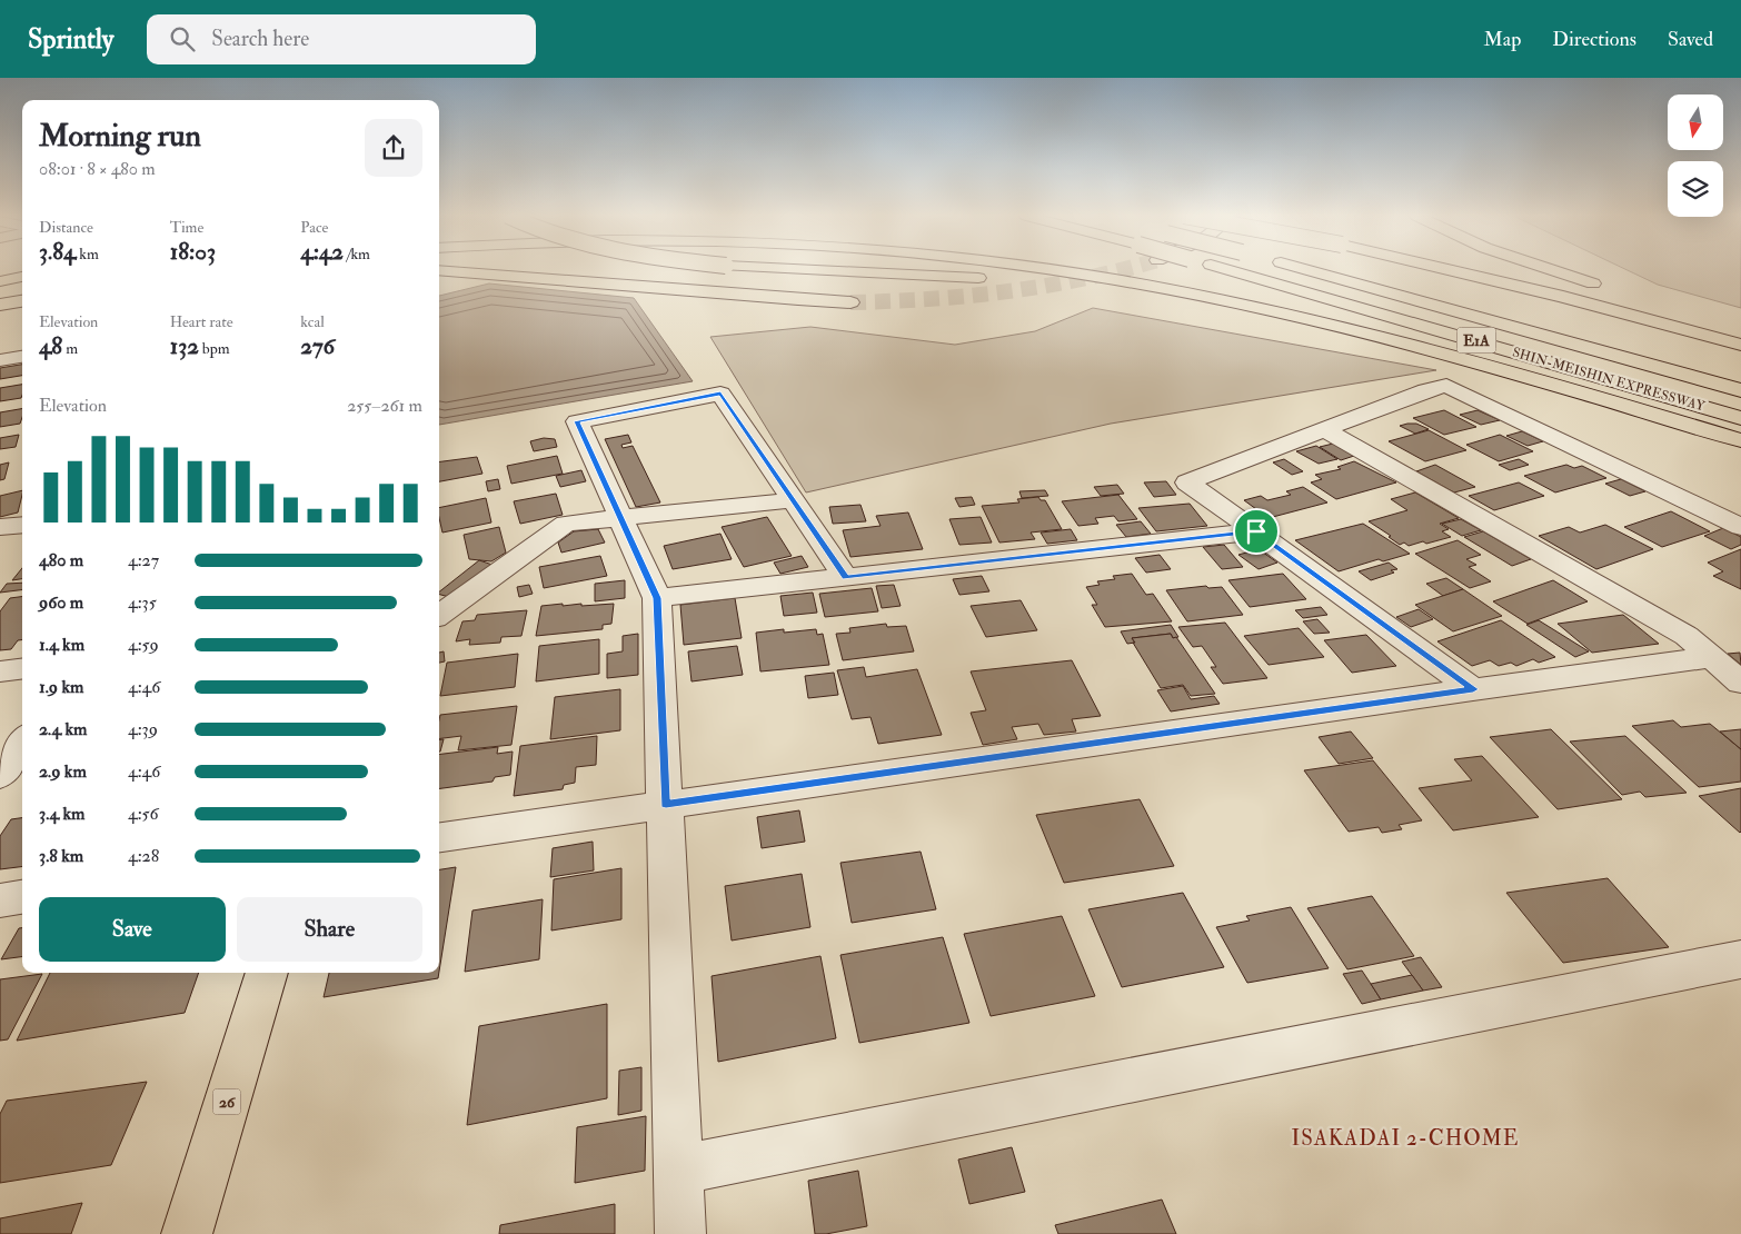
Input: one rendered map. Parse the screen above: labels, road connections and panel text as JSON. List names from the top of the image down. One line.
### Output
{"streets":{"main road":["E1A","SHIN-MEISHIN EXPRESSWAY","26"]},"districts":["ISAKADAI 2-CHOME"],"north":"bottom","page":{"header":"Sprintly","search":"Search here","nav":["Map","Directions","Saved"],"heading":["Morning run","08:01 · 8 × 480 m"],"stats":[["Distance","3.84 km"],["Time","18:03"],["Pace","4:42 /km"],["Elevation","48 m"],["Heart rate","132 bpm"],["kcal","276"]],"chart":["Elevation","255–261 m"],"list":[{"name":"480 m","note":"4:27"},{"name":"960 m","note":"4:35"},{"name":"1.4 km","note":"4:59"},{"name":"1.9 km","note":"4:46"},{"name":"2.4 km","note":"4:39"},{"name":"2.9 km","note":"4:46"},{"name":"3.4 km","note":"4:56"},{"name":"3.8 km","note":"4:28"}],"buttons":["Save","Share"]}}
